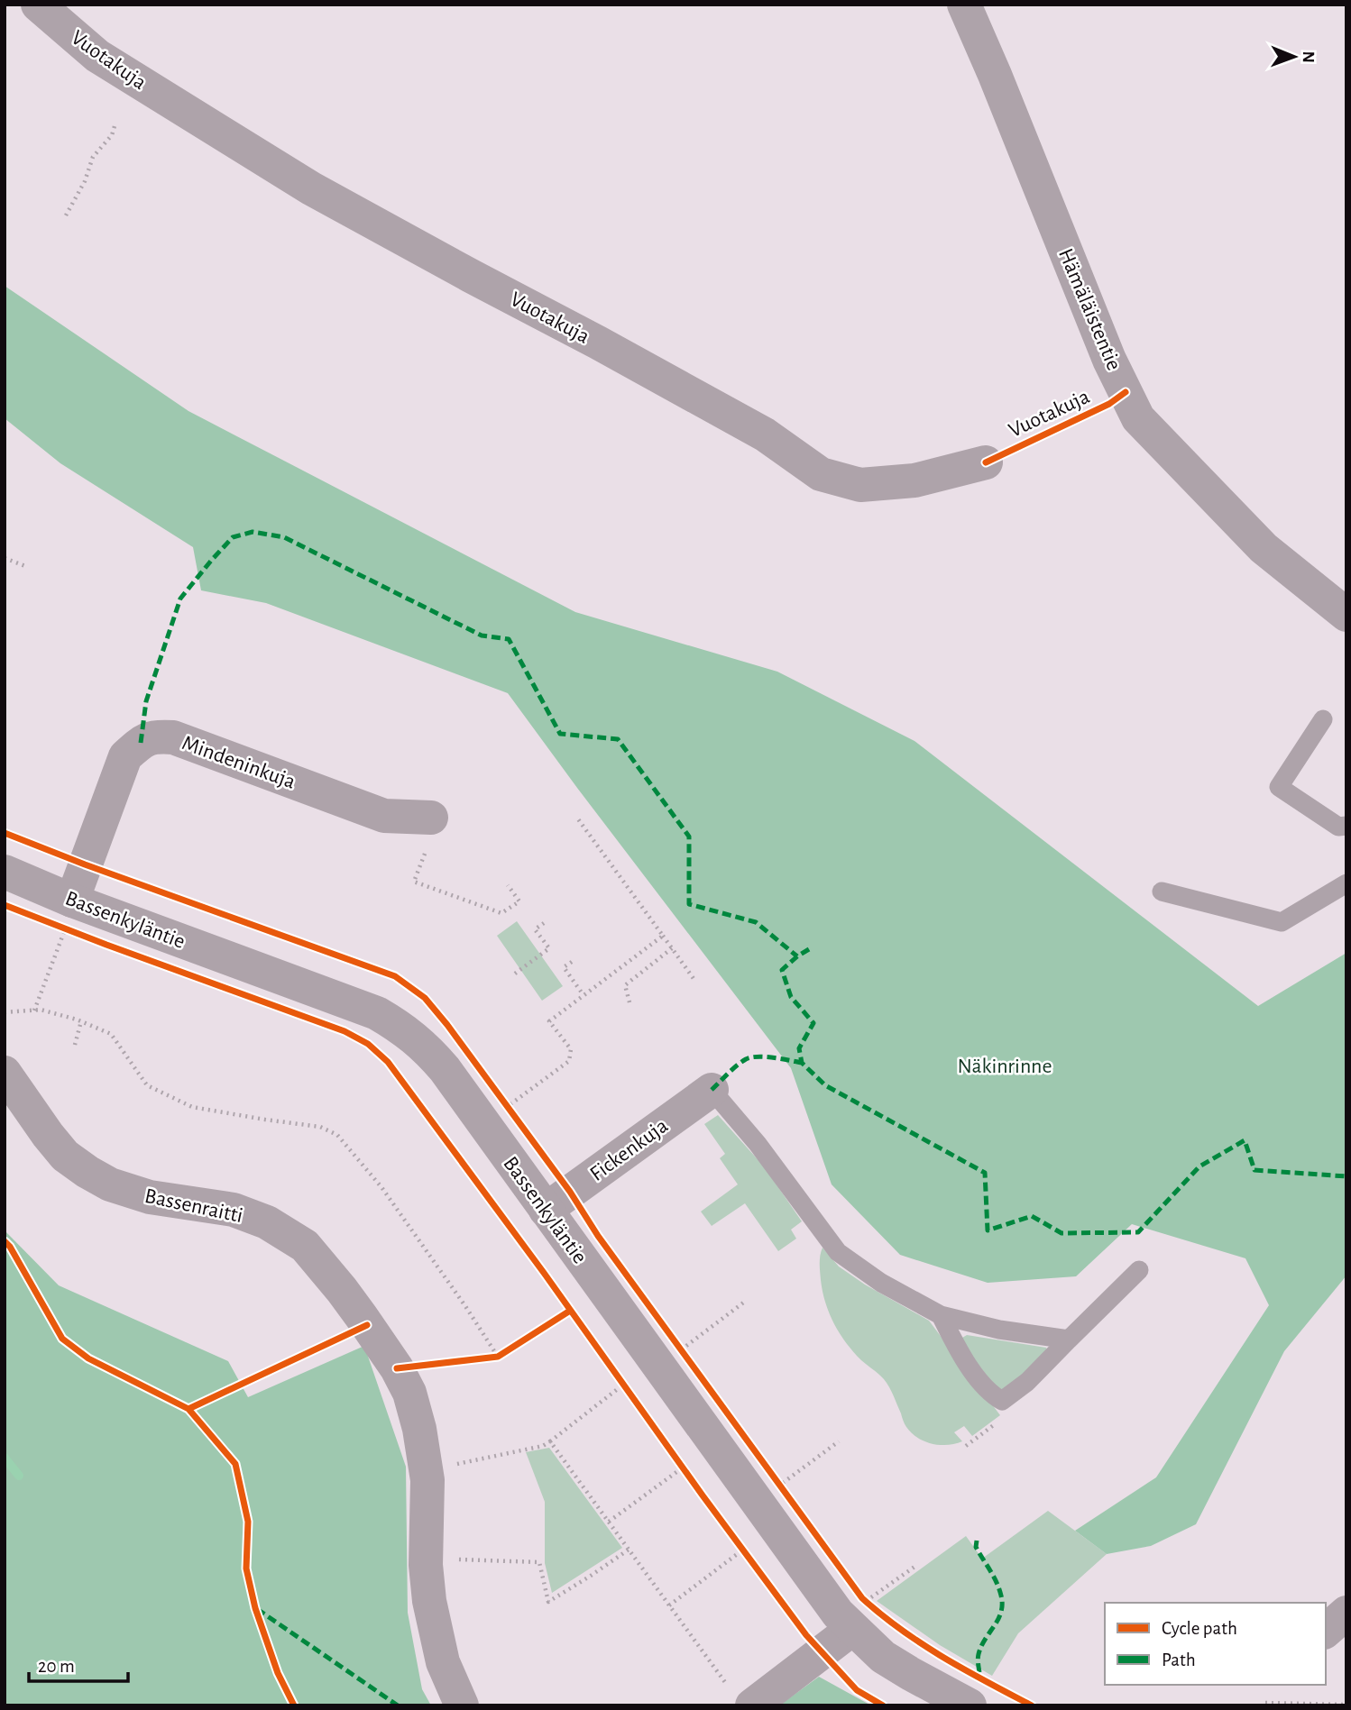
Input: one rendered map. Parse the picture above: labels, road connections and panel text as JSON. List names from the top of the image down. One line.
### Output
{"streets":{"street":["Vuotakuja","Hämäläistentie","Mindeninkuja","Bassenkyläntie","Fickenkuja","Bassenraitti"]},"crossings":[["Mindeninkuja","Bassenkyläntie"],["Bassenkyläntie","Fickenkuja"]],"parks":["Näkinrinne"],"legend":["Cycle path","Path"],"scale_bar":"20 m","north":"right"}
